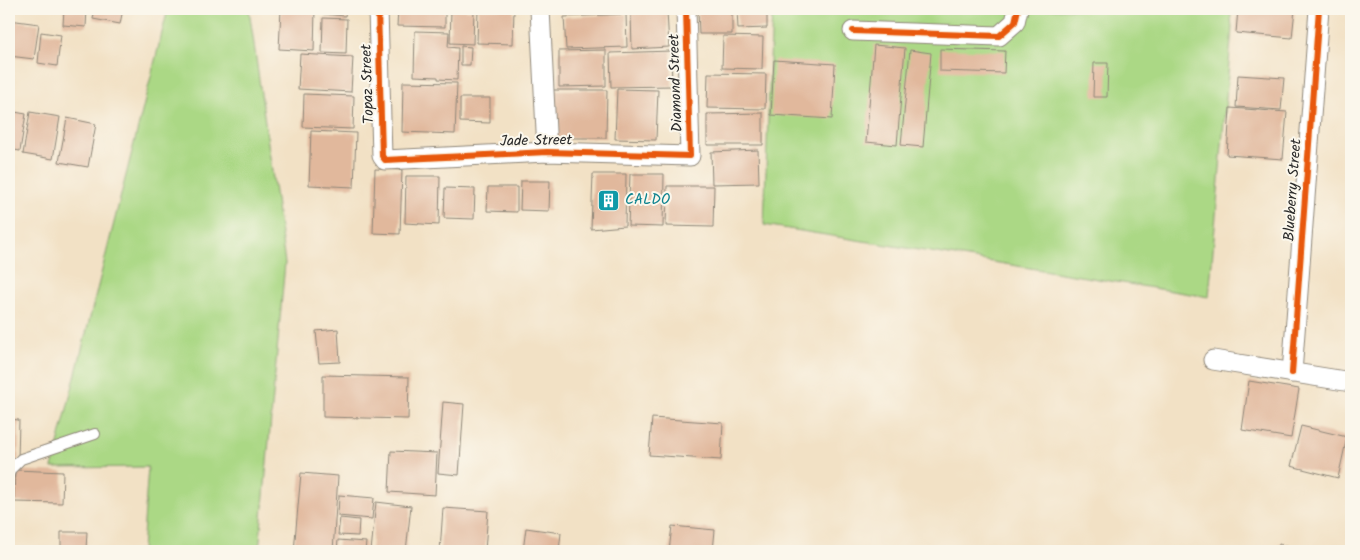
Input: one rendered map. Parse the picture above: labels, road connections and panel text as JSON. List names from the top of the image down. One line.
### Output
{"streets":{"street":["Diamond Street","Topaz Street","Jade Street","Blueberry Street"]},"crossings":[["Diamond Street","Jade Street"],["Topaz Street","Jade Street"]],"places":{"building":["CALDO"]}}
